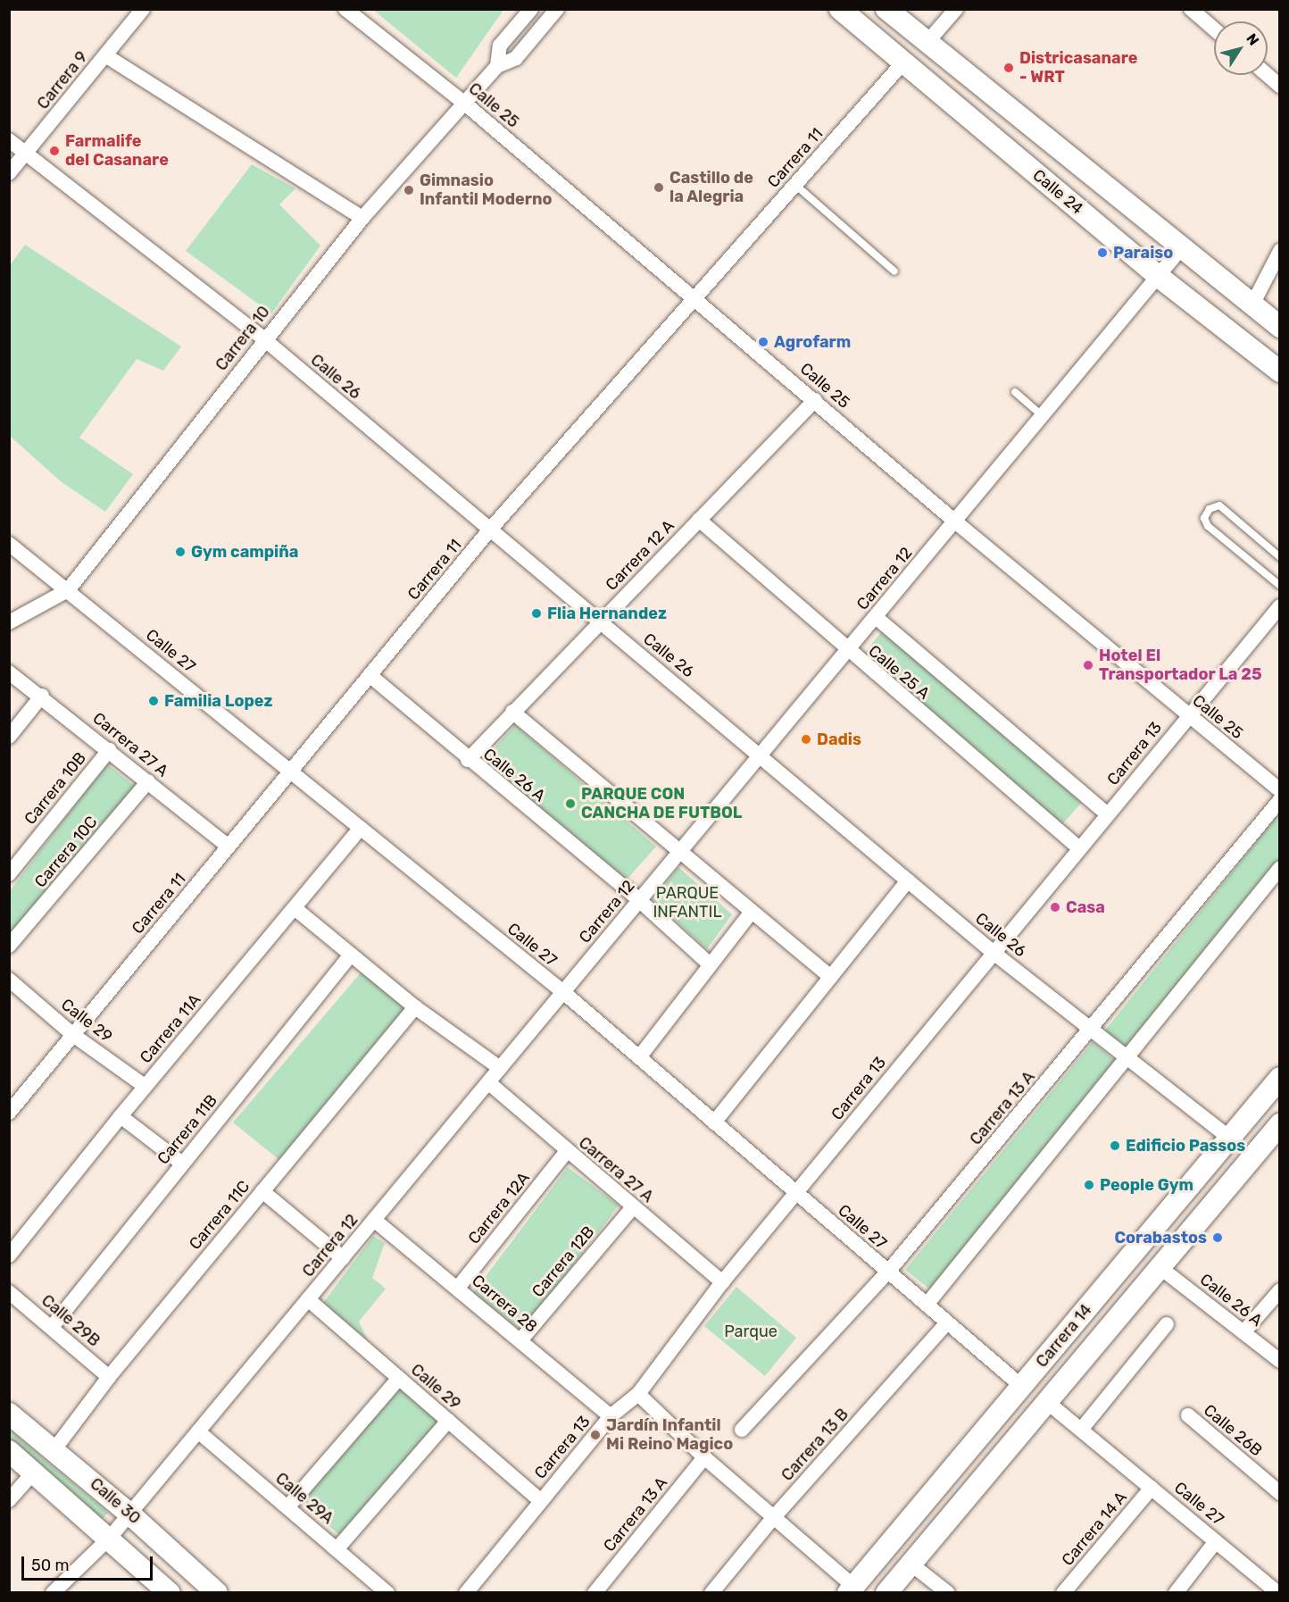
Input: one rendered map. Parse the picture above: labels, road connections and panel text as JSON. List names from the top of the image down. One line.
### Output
{"streets":{"street":["Carrera 9","Calle 25","Carrera 11","Calle 24","Carrera 10","Calle 26","Carrera 12 A","Carrera 12","Calle 27","Calle 25 A","Carrera 27 A","Carrera 13","Calle 26 A","Carrera 10B","Carrera 10C","Calle 29","Carrera 11A","Carrera 13 A","Carrera 11B","Carrera 12A","Carrera 11C","Carrera 12B","Carrera 28","Calle 29B","Carrera 14","Calle 26B","Carrera 13 B","Calle 29A","Calle 30","Carrera 14 A"]},"crossings":[["Carrera 9","Calle 26"],["Calle 25","Carrera 11"],["Calle 25","Carrera 10"],["Calle 25","Carrera 12 A"],["Calle 25","Carrera 12"],["Calle 25","Carrera 13"],["Carrera 11","Calle 24"],["Carrera 11","Calle 26"],["Carrera 11","Calle 27"],["Carrera 11","Carrera 27 A"],["Carrera 11","Calle 26 A"],["Carrera 11","Calle 29"],["Calle 24","Carrera 12"],["Carrera 10","Calle 26"],["Carrera 10","Calle 27"],["Calle 26","Carrera 12 A"],["Calle 26","Carrera 12"],["Calle 26","Carrera 13"],["Calle 26","Carrera 13 A"],["Calle 26","Carrera 14"],["Carrera 12 A","Calle 25 A"],["Carrera 12 A","Calle 26 A"],["Carrera 12","Calle 27"],["Carrera 12","Calle 25 A"],["Carrera 12","Carrera 27 A"],["Carrera 12","Calle 26 A"],["Carrera 12","Calle 29"],["Carrera 12","Carrera 28"],["Carrera 12","Calle 29A"],["Carrera 12","Calle 30"],["Calle 27","Carrera 13"],["Calle 27","Carrera 11A"],["Calle 27","Carrera 13 A"],["Calle 27","Carrera 14"],["Calle 27","Carrera 13 B"],["Calle 27","Carrera 14 A"],["Calle 25 A","Carrera 13"],["Carrera 27 A","Carrera 13"],["Carrera 27 A","Carrera 10B"],["Carrera 27 A","Carrera 10C"],["Carrera 27 A","Carrera 12A"],["Carrera 27 A","Carrera 12B"],["Carrera 13","Calle 29"],["Carrera 13","Carrera 28"],["Calle 26 A","Carrera 14"],["Calle 29","Carrera 11A"],["Carrera 11B","Calle 29B"],["Carrera 12A","Carrera 28"],["Carrera 11C","Calle 29B"],["Carrera 11C","Calle 30"],["Carrera 12B","Carrera 28"]],"parks":["PARQUE INFANTIL","Parque"],"places":["Districasanare - WRT","Farmalife del Casanare","Castillo de la Alegria","Gimnasio Infantil Moderno","Paraiso","Agrofarm","Gym campiña","Flia Hernandez","Hotel El Transportador La 25","Familia Lopez","Dadis","PARQUE CON CANCHA DE FUTBOL","Casa","Edificio Passos","People Gym","Corabastos","Jardín Infantil Mi Reino Magico"],"scale_bar":"50 m","north":"top right"}
